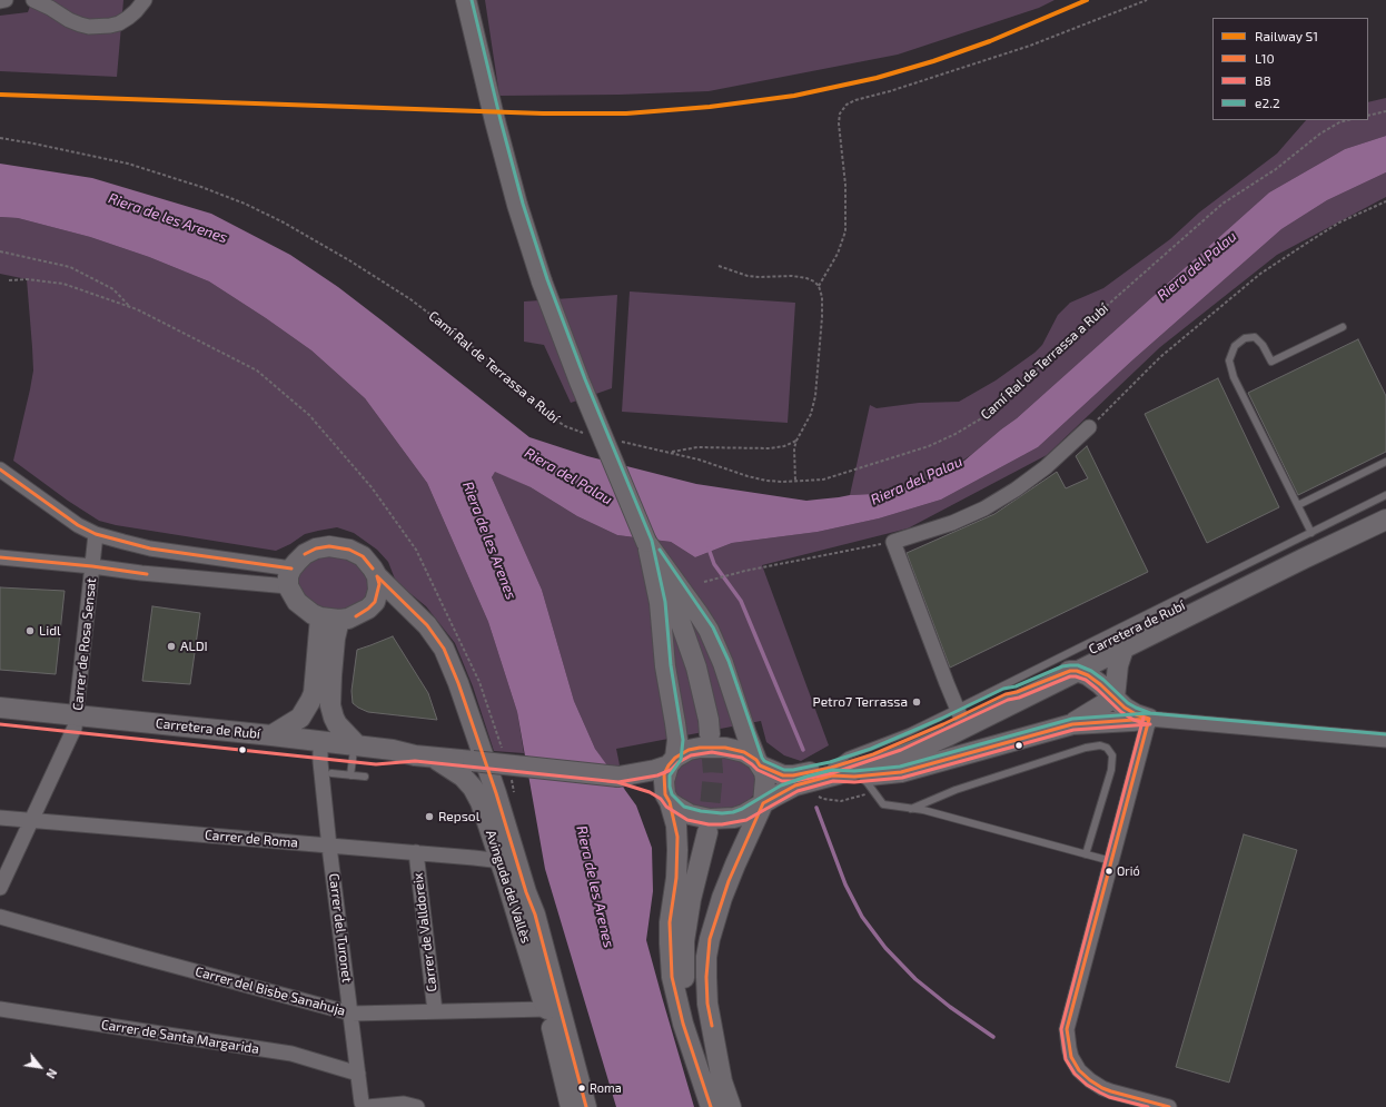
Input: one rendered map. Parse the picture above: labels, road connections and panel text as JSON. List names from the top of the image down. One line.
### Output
{"streets":{"main road":["Carretera de Rubí","Avinguda del Vallès"],"street":["Carrer de Rosa Sensat","Carrer de Roma","Carrer del Turonet","Carrer de Valldoreix","Carrer del Bisbe Sanahuja","Carrer de Santa Margarida"],"path":["Camí Ral de Terrassa a Rubí"]},"crossings":[["Carretera de Rubí","Carrer de Rosa Sensat"],["Carretera de Rubí","Avinguda del Vallès"],["Carretera de Rubí","Carrer del Turonet"],["Carrer de Rosa Sensat","Carrer de Roma"],["Carrer de Roma","Avinguda del Vallès"],["Carrer de Roma","Carrer del Turonet"],["Carrer de Roma","Carrer de Valldoreix"],["Avinguda del Vallès","Carrer del Bisbe Sanahuja"],["Carrer del Turonet","Carrer del Bisbe Sanahuja"],["Carrer del Turonet","Carrer de Santa Margarida"],["Carrer de Valldoreix","Carrer del Bisbe Sanahuja"]],"water":["Riera de les Arenes","Riera del Palau"],"places":["Lidl","ALDI","Petro7 Terrassa","Repsol","Orió","Roma"],"lines":["rail line S1","transit line e2.2","transit line L10","transit line B8"],"legend":["Railway S1","L10","B8","e2.2"],"north":"bottom right"}
